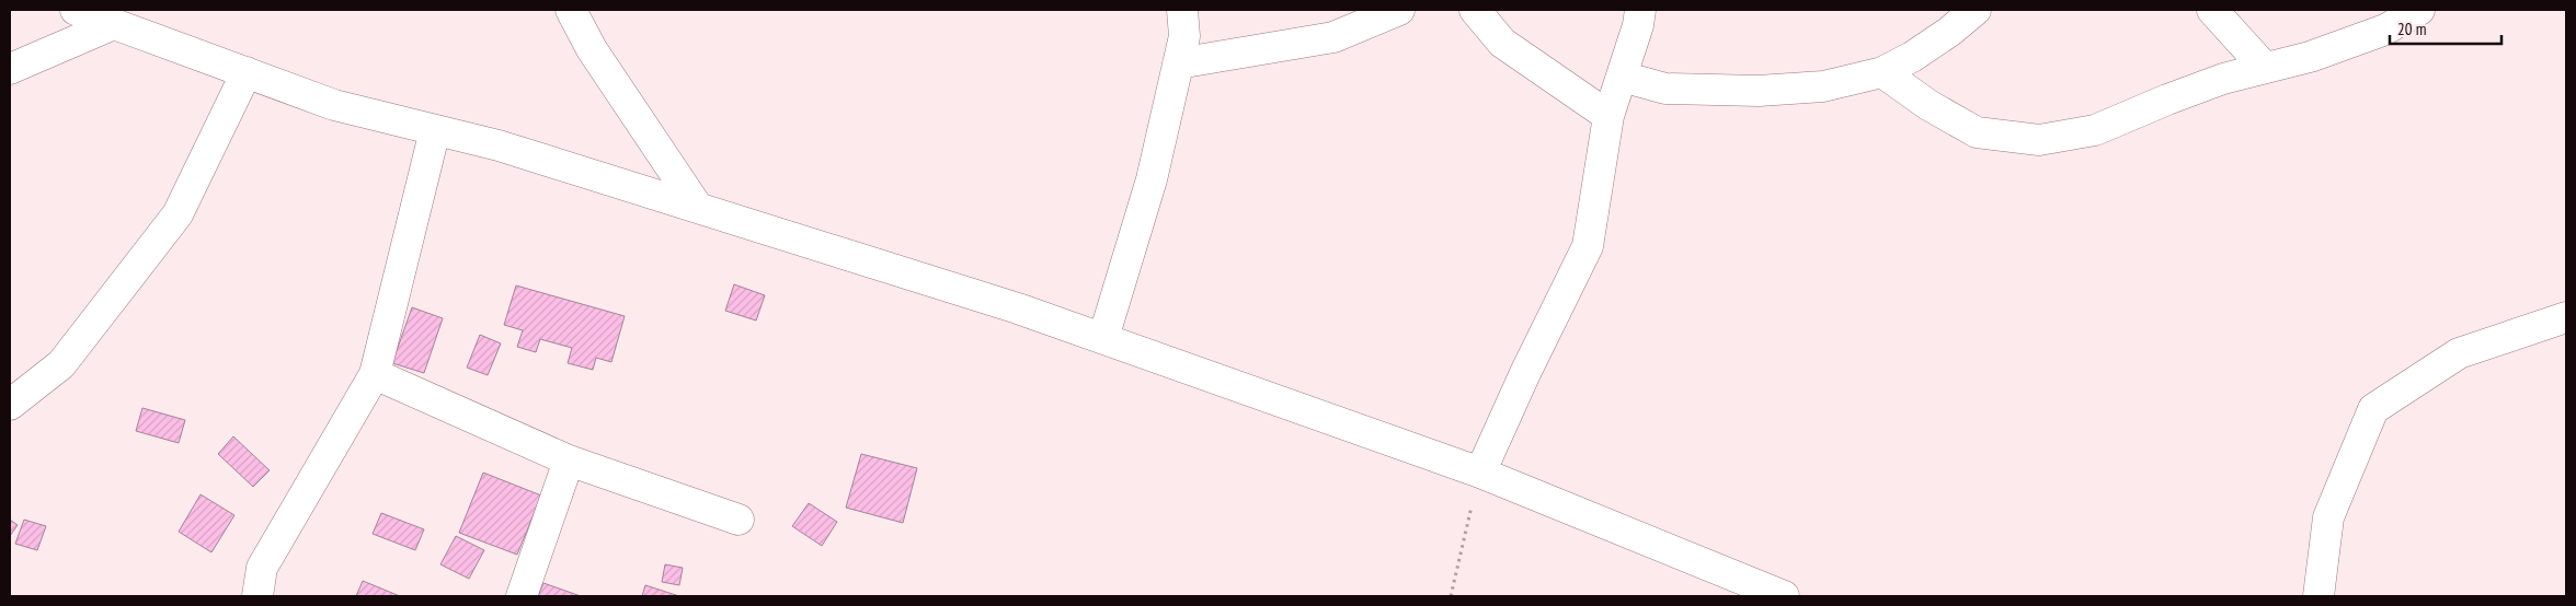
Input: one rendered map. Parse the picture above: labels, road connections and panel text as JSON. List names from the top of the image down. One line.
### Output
{"scale_bar":"20 m"}
